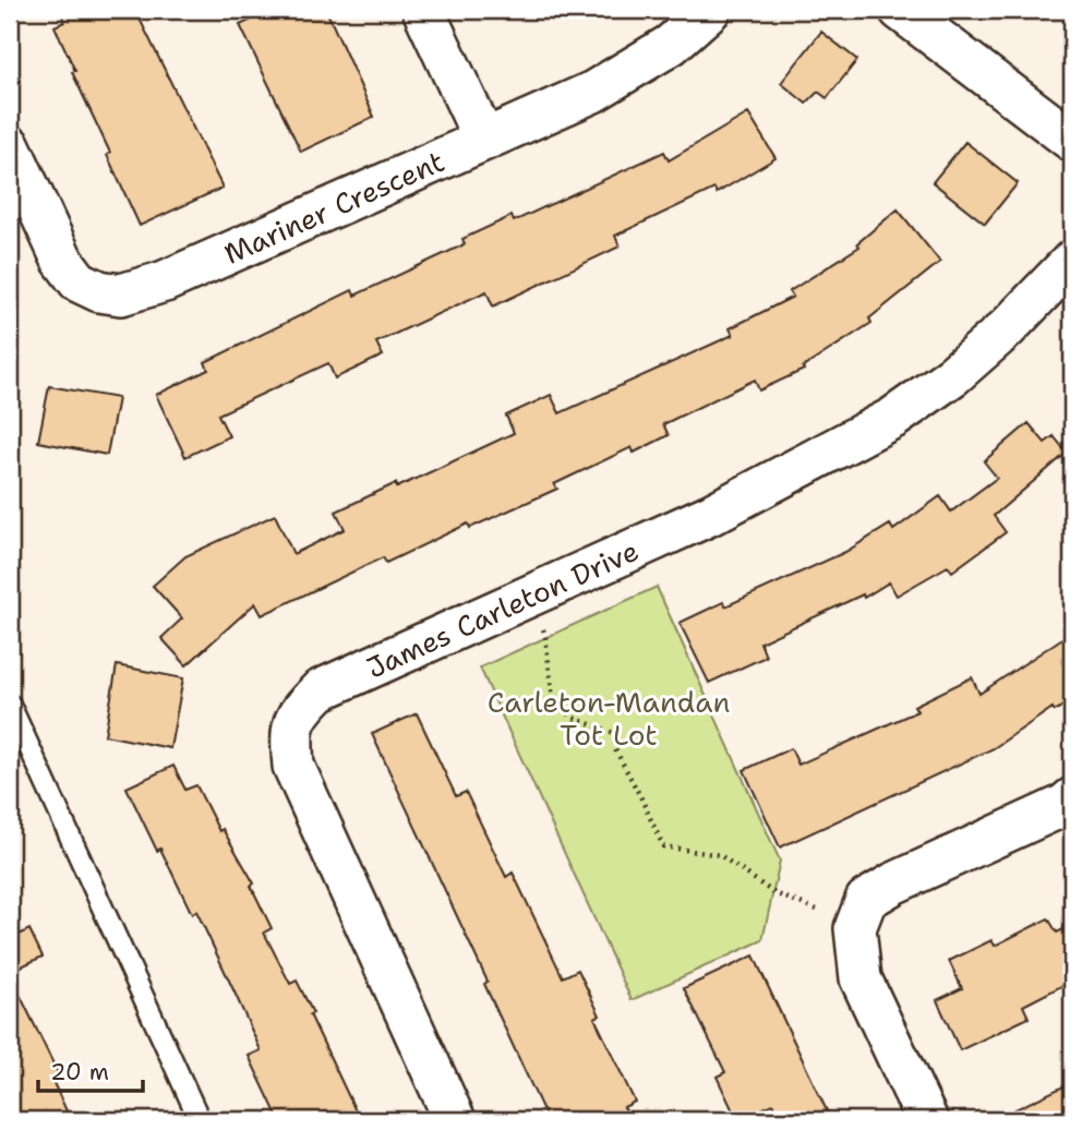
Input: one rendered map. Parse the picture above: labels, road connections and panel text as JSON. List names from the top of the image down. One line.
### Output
{"streets":{"street":["Mariner Crescent","James Carleton Drive"]},"parks":["Carleton-Mandan Tot Lot"],"scale_bar":"20 m"}
